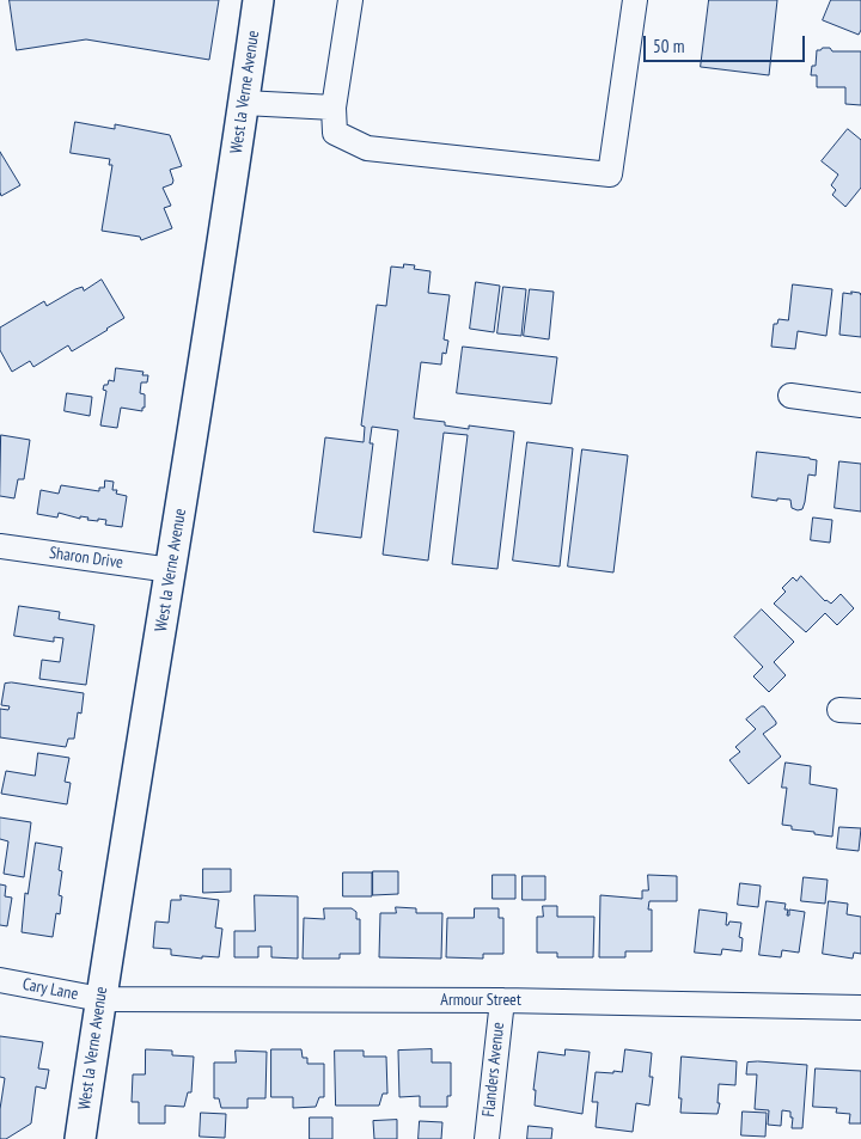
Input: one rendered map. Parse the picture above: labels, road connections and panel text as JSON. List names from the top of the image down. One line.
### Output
{"streets":{"main road":["West la Verne Avenue"],"street":["Sharon Drive","Cary Lane","Armour Street","Flanders Avenue"]},"crossings":[["West la Verne Avenue","Sharon Drive"],["West la Verne Avenue","Cary Lane"],["West la Verne Avenue","Armour Street"],["Cary Lane","Armour Street"],["Armour Street","Flanders Avenue"]],"scale_bar":"50 m"}
